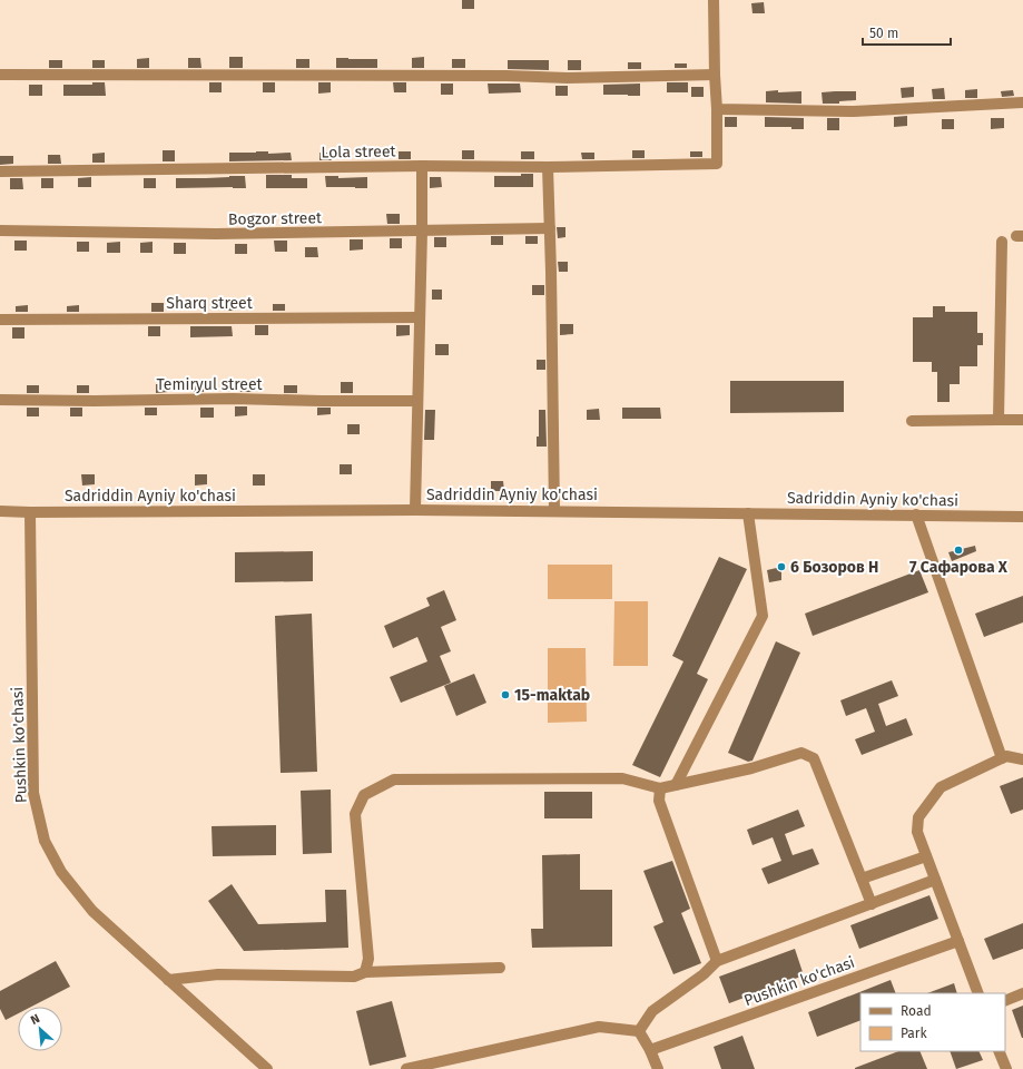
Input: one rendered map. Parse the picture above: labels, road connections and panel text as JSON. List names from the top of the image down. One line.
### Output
{"streets":{"street":["Lola street","Bogzor street","Sharq street","Temiryul street","Sadriddin Ayniy ko'chasi","Pushkin ko'chasi"]},"crossings":[["Sadriddin Ayniy ko'chasi","Pushkin ko'chasi"]],"places":["7 Сафарова Х","6 Бозоров Н","15-maktab"],"legend":["Road","Park"],"scale_bar":"50 m","north":"top left"}
